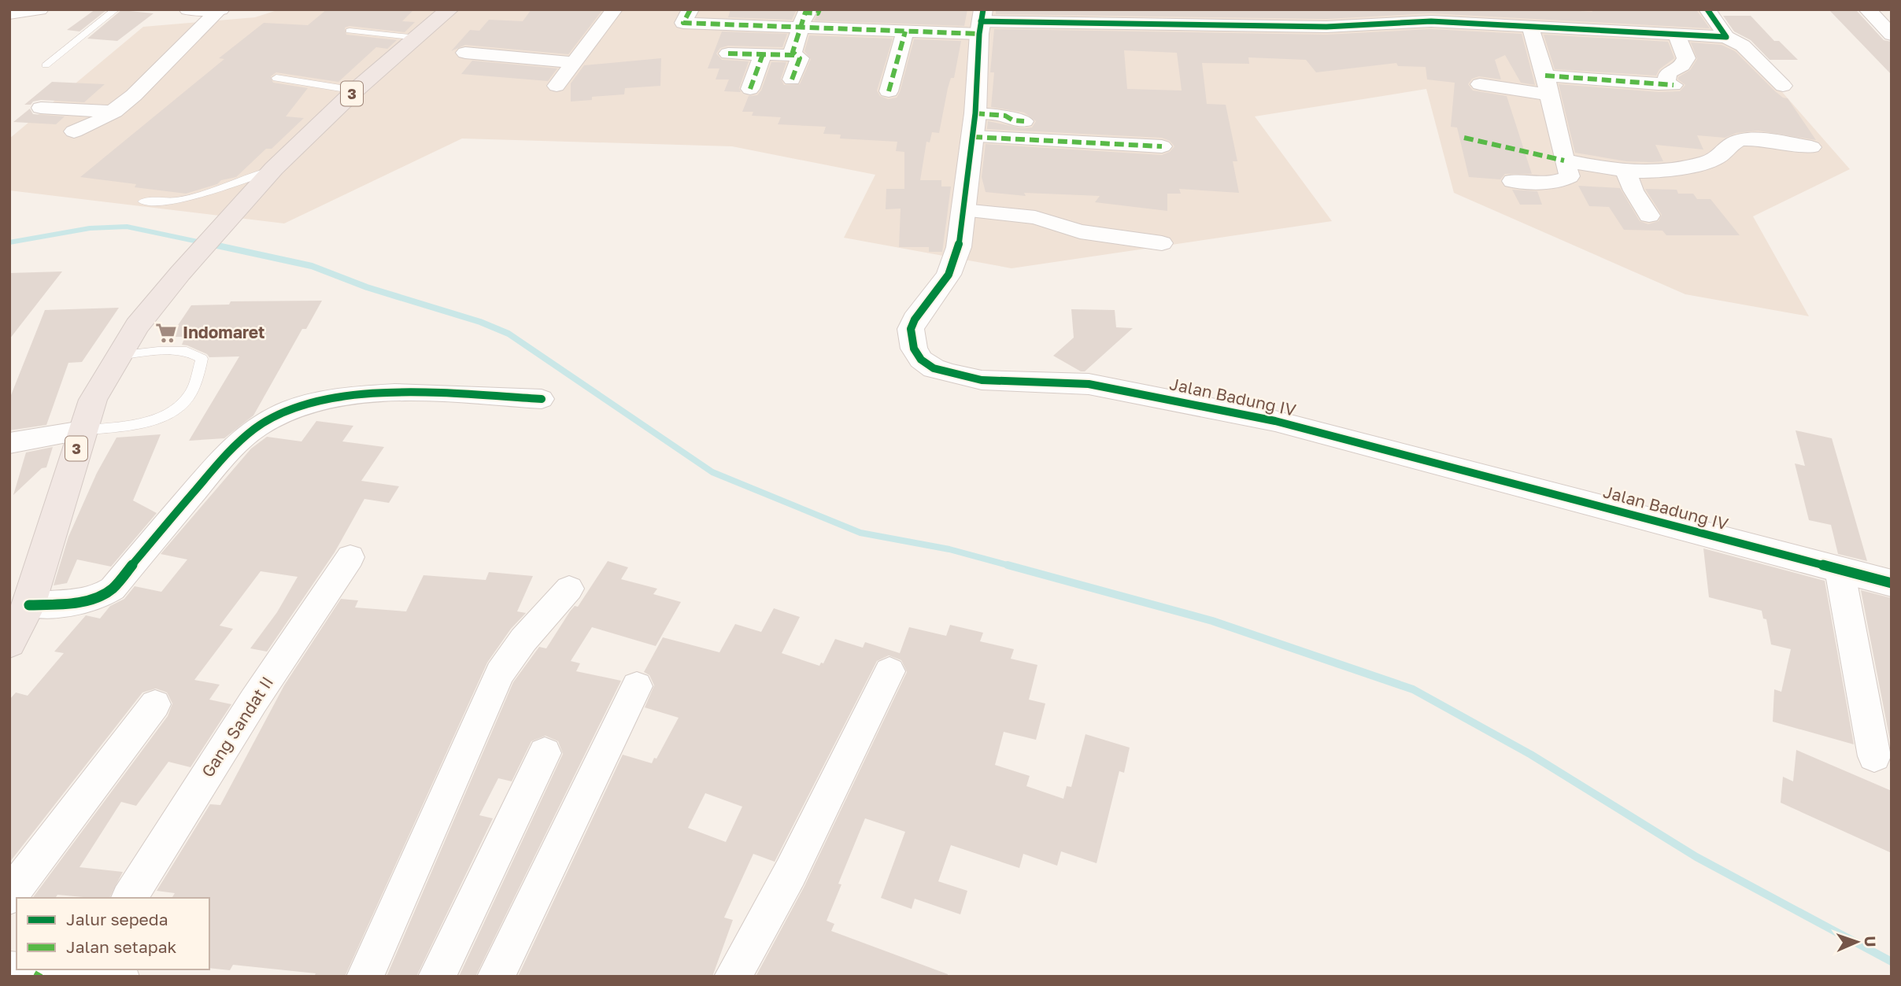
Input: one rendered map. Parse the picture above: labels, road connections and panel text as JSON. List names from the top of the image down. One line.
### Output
{"streets":{"highway":["3"],"street":["Jalan Badung IV","Gang Sandat II"]},"places":{"supermarket":["Indomaret"]},"legend":["Jalur sepeda","Jalan setapak"],"north":"right"}
